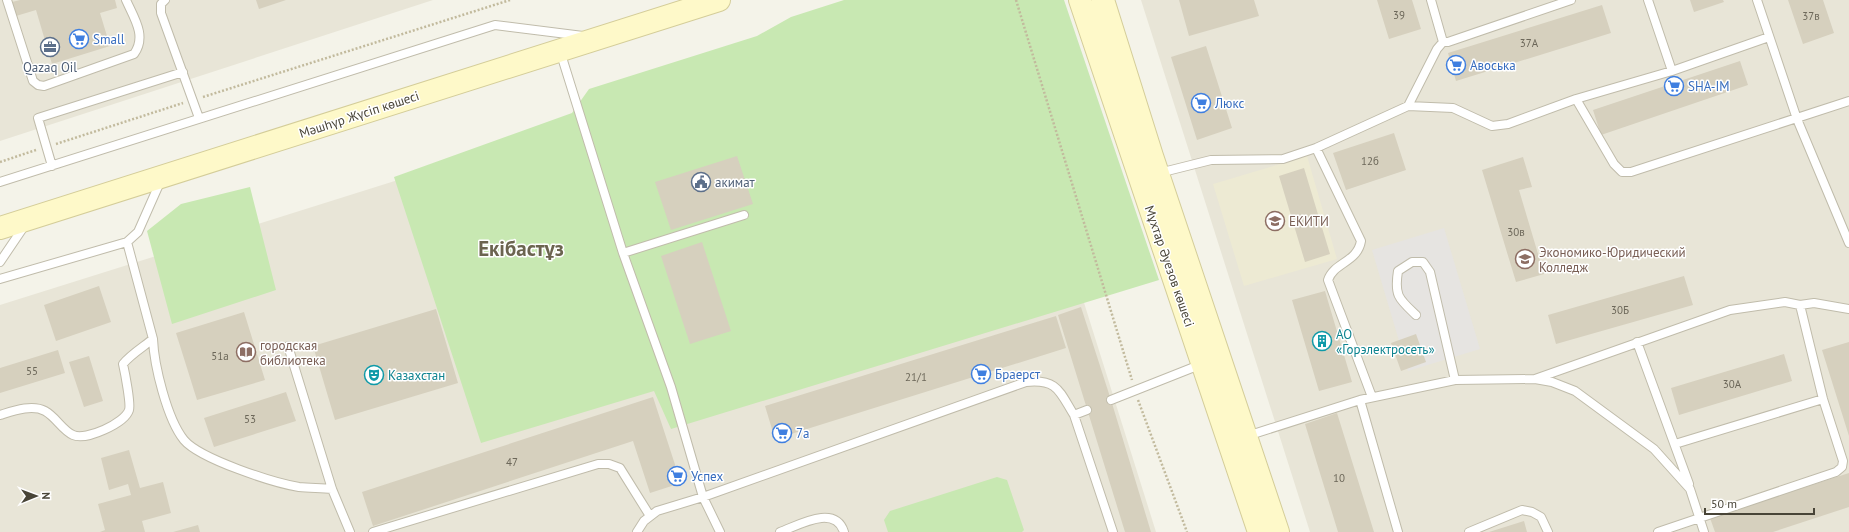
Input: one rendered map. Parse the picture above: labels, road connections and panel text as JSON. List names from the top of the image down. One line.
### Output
{"streets":{"street":["Мәшһүр Жүсіп көшесі","Мұхтар Әуезов көшесі"]},"districts":["Екібастұз"],"places":{"supermarket":["Small","Авоська","SHA-IM","Люкс","Браерст","7а","Успех"],"office":["Qazaq Oil"],"public building":["акимат"],"school or university":["ЕКИТИ","Экономико-Юридический Колледж"],"building":["АО «Горэлектросеть»"],"library":["городская библиотека"],"theatre":["Казахстан"]},"house_numbers":["39","37в","37А","12б","30в","30Б","51а","55","21/1","30А","53","47","10"],"scale_bar":"50 m","north":"right"}
